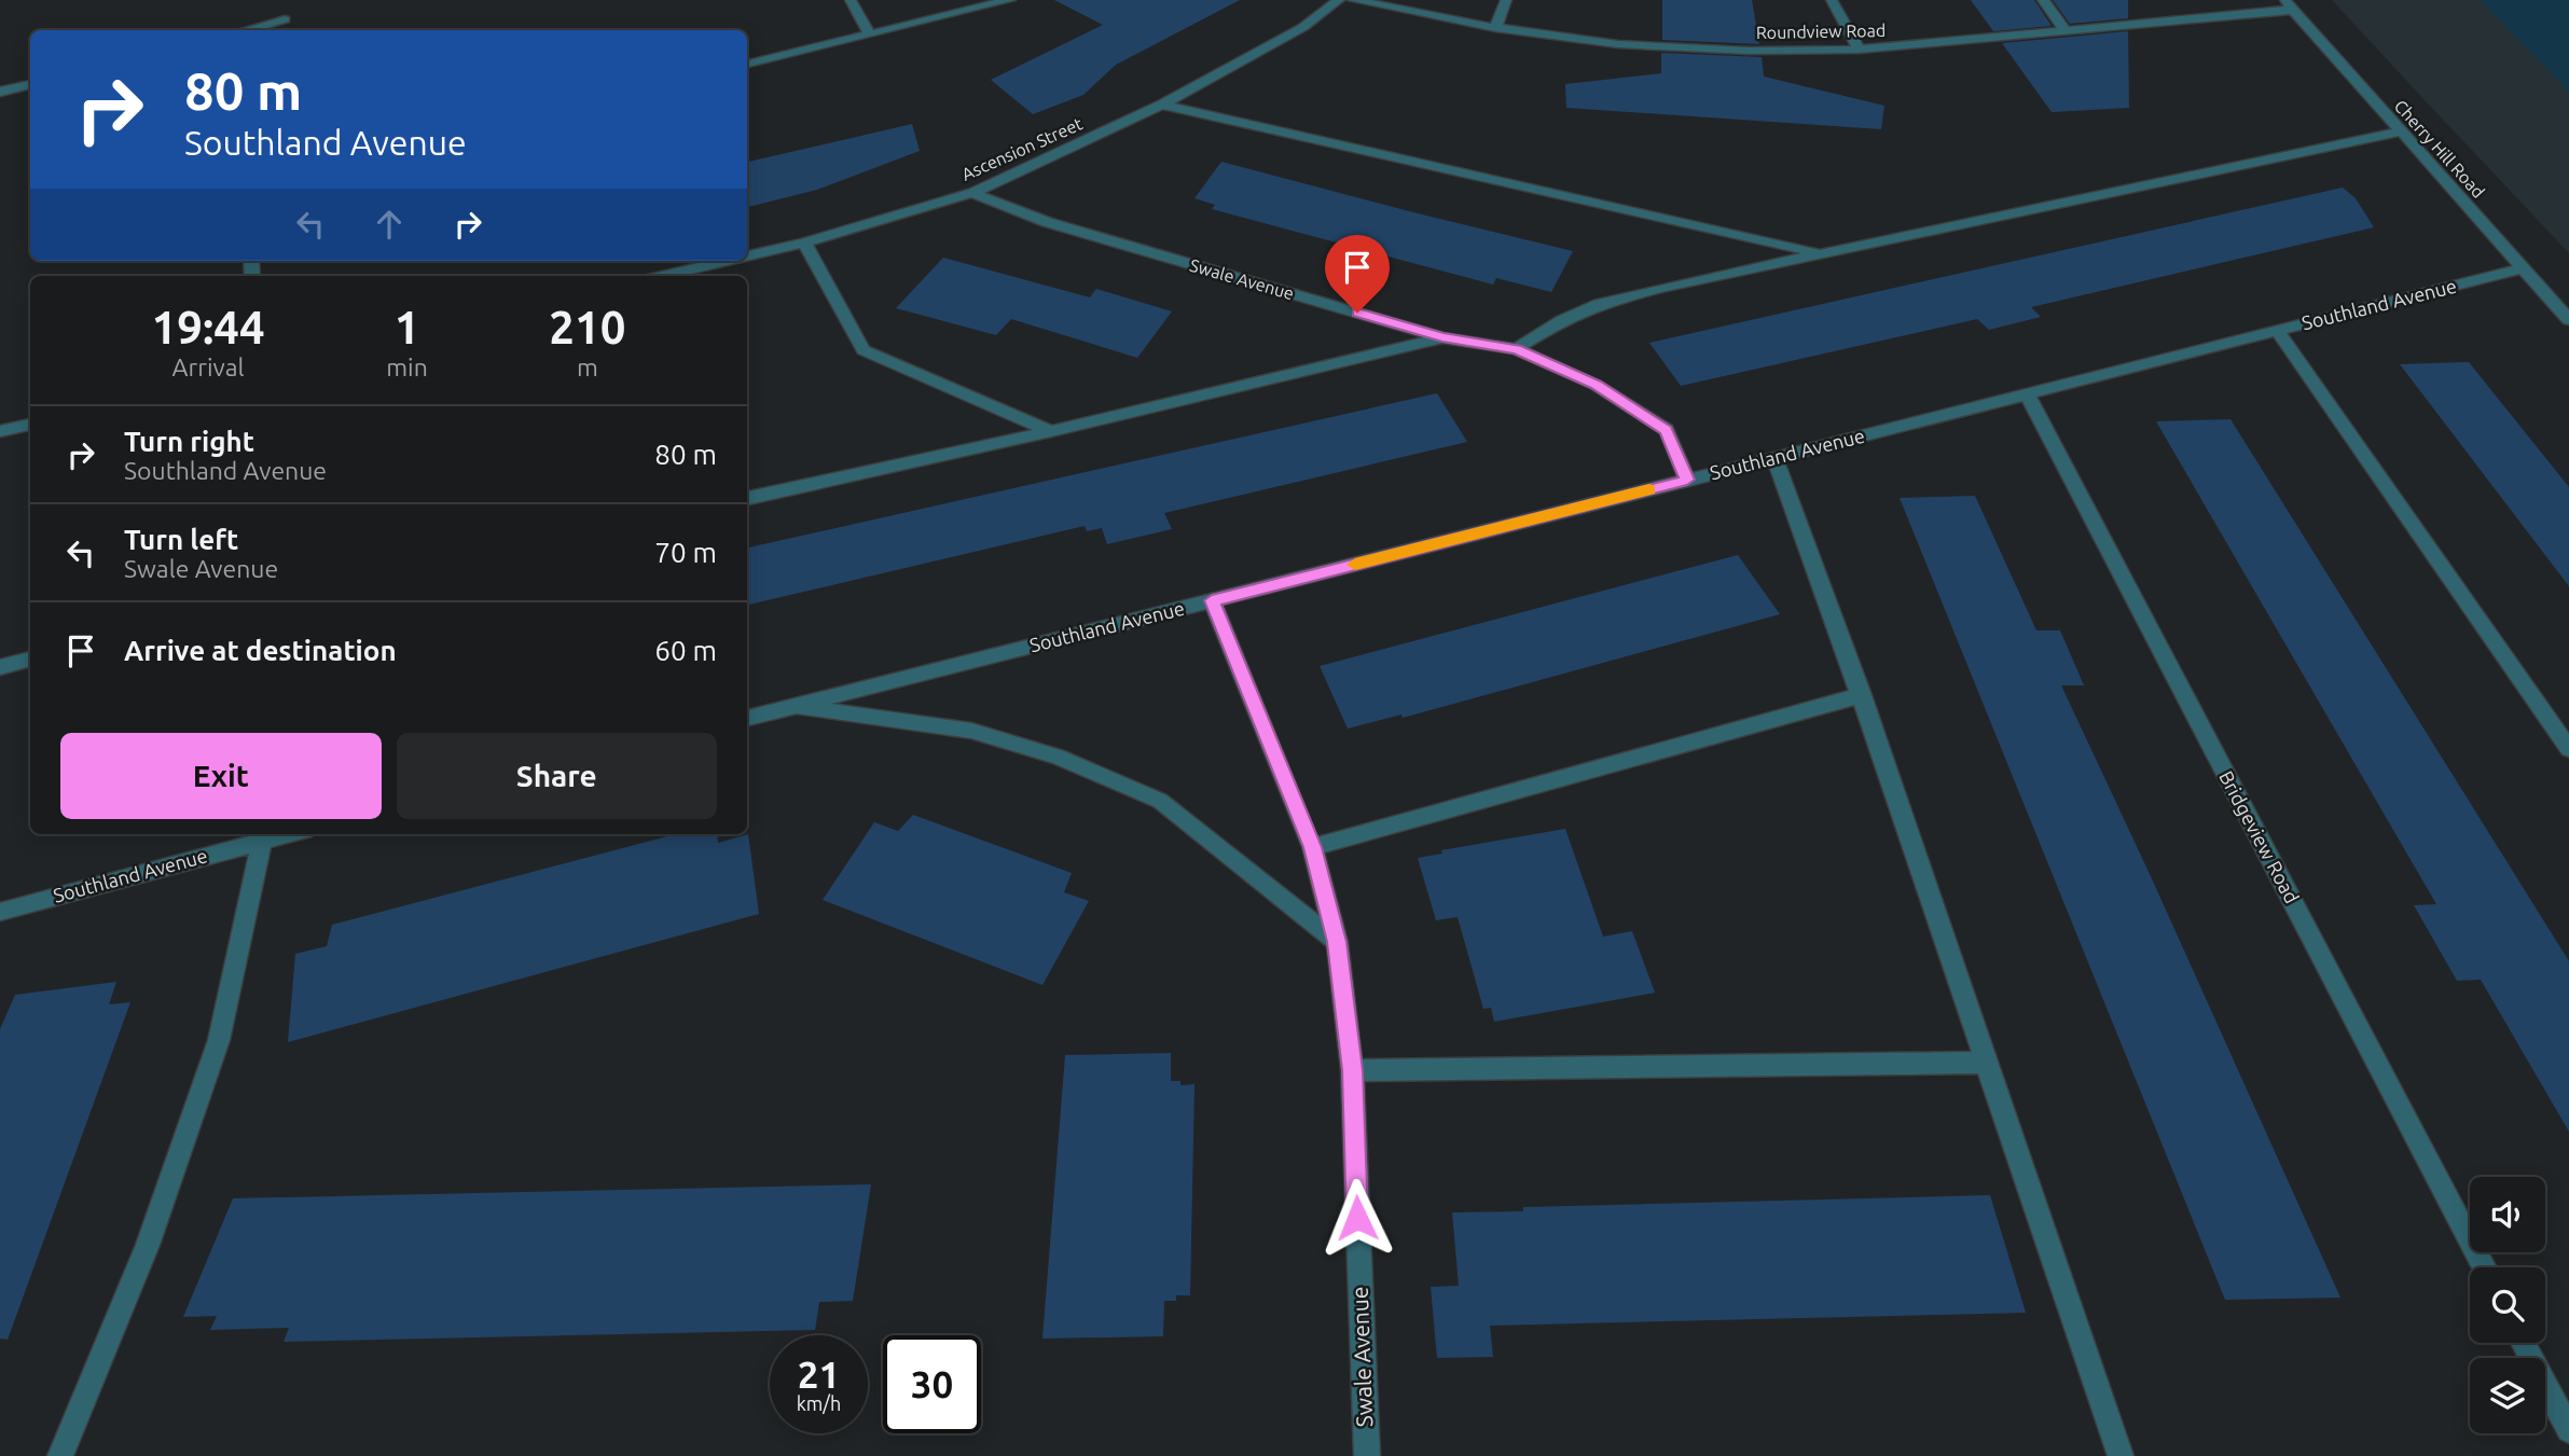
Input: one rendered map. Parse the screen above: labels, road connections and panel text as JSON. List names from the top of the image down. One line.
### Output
{"streets":{"street":["Roundview Road","Ascension Street","Cherry Hill Road","Swale Avenue","Southland Avenue","Bridgeview Road"]},"crossings":[["Roundview Road","Cherry Hill Road"],["Ascension Street","Swale Avenue"],["Cherry Hill Road","Southland Avenue"],["Swale Avenue","Southland Avenue"],["Southland Avenue","Bridgeview Road"]],"page":{"turn":["80 m","Southland Avenue"],"eta":["19:44","Arrival","1","min","210","m"],"list":[{"name":"Turn right","note":"Southland Avenue","value":"80 m"},{"name":"Turn left","note":"Swale Avenue","value":"70 m"},{"name":"Arrive at destination","value":"60 m"}],"buttons":["Exit","Share"],"speed":"21 km/h","limit":"30"}}
